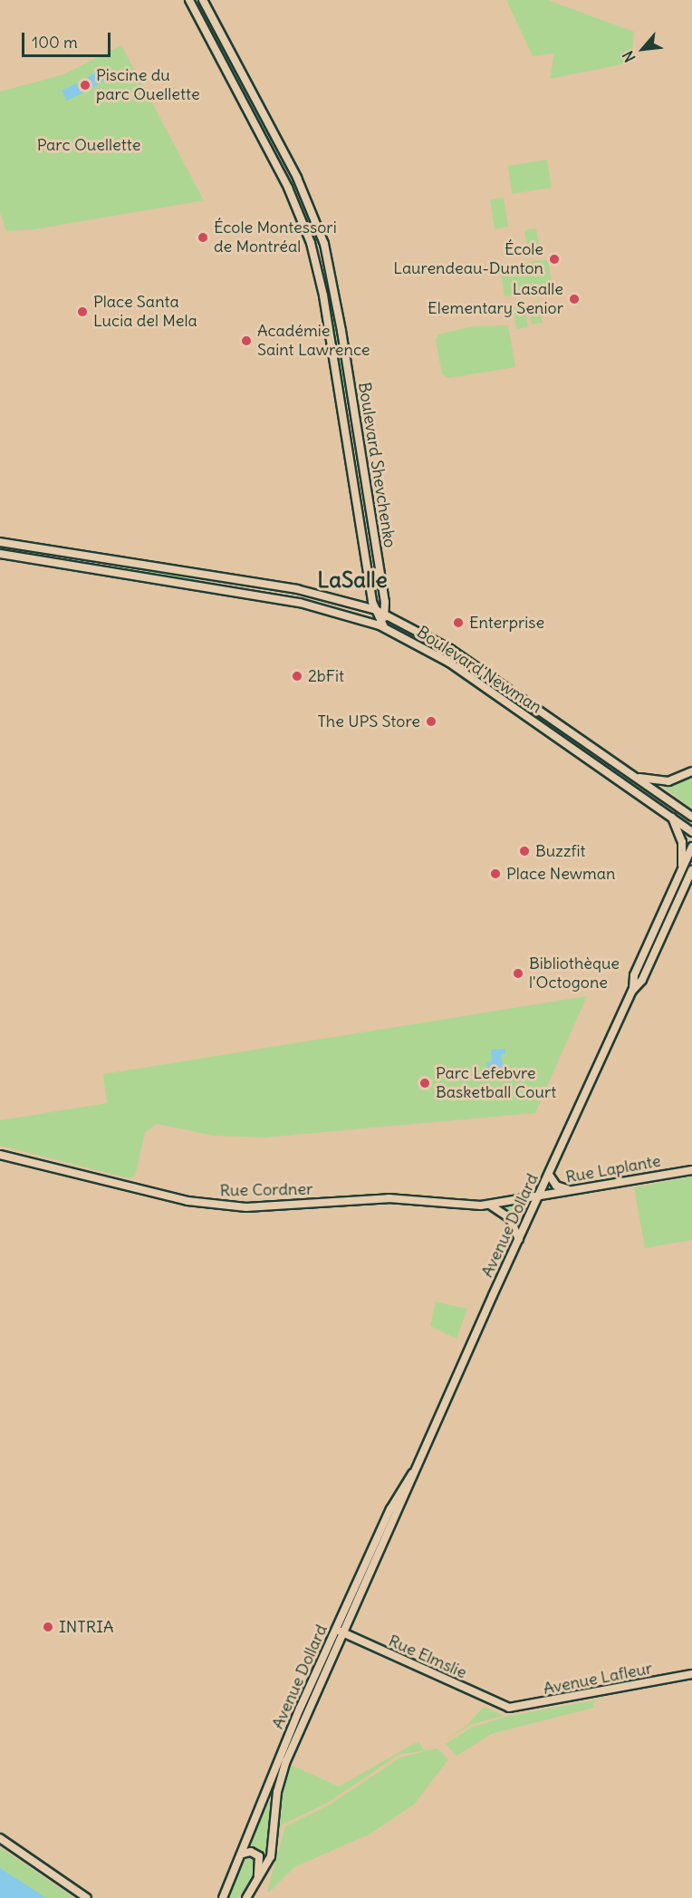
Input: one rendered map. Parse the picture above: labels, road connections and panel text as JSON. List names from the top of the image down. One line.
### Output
{"streets":{"main road":["Boulevard Shevchenko","Boulevard Newman","Rue Laplante","Rue Cordner","Avenue Dollard","Rue Elmslie","Avenue Lafleur"]},"crossings":[["Boulevard Shevchenko","Boulevard Newman"],["Rue Laplante","Rue Cordner"],["Rue Laplante","Avenue Dollard"],["Rue Cordner","Avenue Dollard"],["Avenue Dollard","Rue Elmslie"],["Rue Elmslie","Avenue Lafleur"]],"districts":["LaSalle"],"parks":["Parc Ouellette"],"places":["Piscine du parc Ouellette","École Montessori de Montréal","École Laurendeau-Dunton","Lasalle Elementary Senior","Place Santa Lucia del Mela","Académie Saint Lawrence","Enterprise","2bFit","The UPS Store","Buzzfit","Place Newman","Bibliothèque l'Octogone","Parc Lefebvre Basketball Court","INTRIA"],"scale_bar":"100 m","north":"bottom left"}
